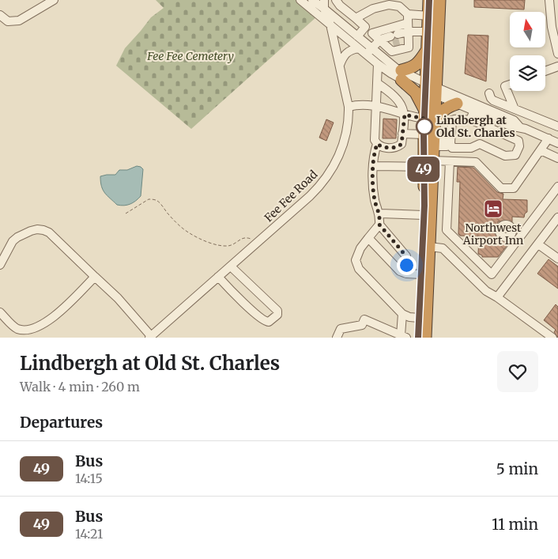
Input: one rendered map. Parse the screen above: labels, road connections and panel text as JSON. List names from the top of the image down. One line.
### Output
{"streets":{"street":["Fee Fee Road"]},"parks":["Fee Fee Cemetery"],"places":{"other":["Lindbergh at Old St. Charles"],"hotel":["Northwest Airport Inn"]},"lines":["bus line 49"],"north":"top","page":{"on_map":"49","heading":[["Lindbergh at Old St. Charles","Walk · 4 min · 260 m"],"Departures"],"list":[{"mark":"49","name":"Bus","note":"14:15","value":"5 min"},{"mark":"49","name":"Bus","note":"14:21","value":"11 min"}]}}
